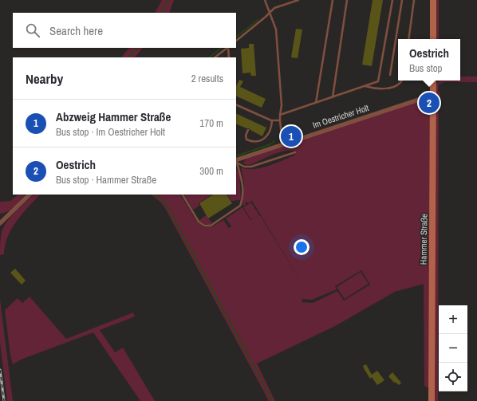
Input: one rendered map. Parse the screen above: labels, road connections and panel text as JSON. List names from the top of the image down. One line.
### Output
{"streets":{"main road":["Hammer Straße"],"street":["Im Oestricher Holt"]},"crossings":[["Im Oestricher Holt","Hammer Straße"]],"page":{"search":"Search here","popup":["Oestrich","Bus stop"],"heading":["Nearby","2 results"],"pins":["2","1"],"list":[{"mark":"1","name":"Abzweig Hammer Straße","note":"Bus stop · Im Oestricher Holt","value":"170 m"},{"mark":"2","name":"Oestrich","note":"Bus stop · Hammer Straße","value":"300 m"}],"map_buttons":["+","−"]}}
